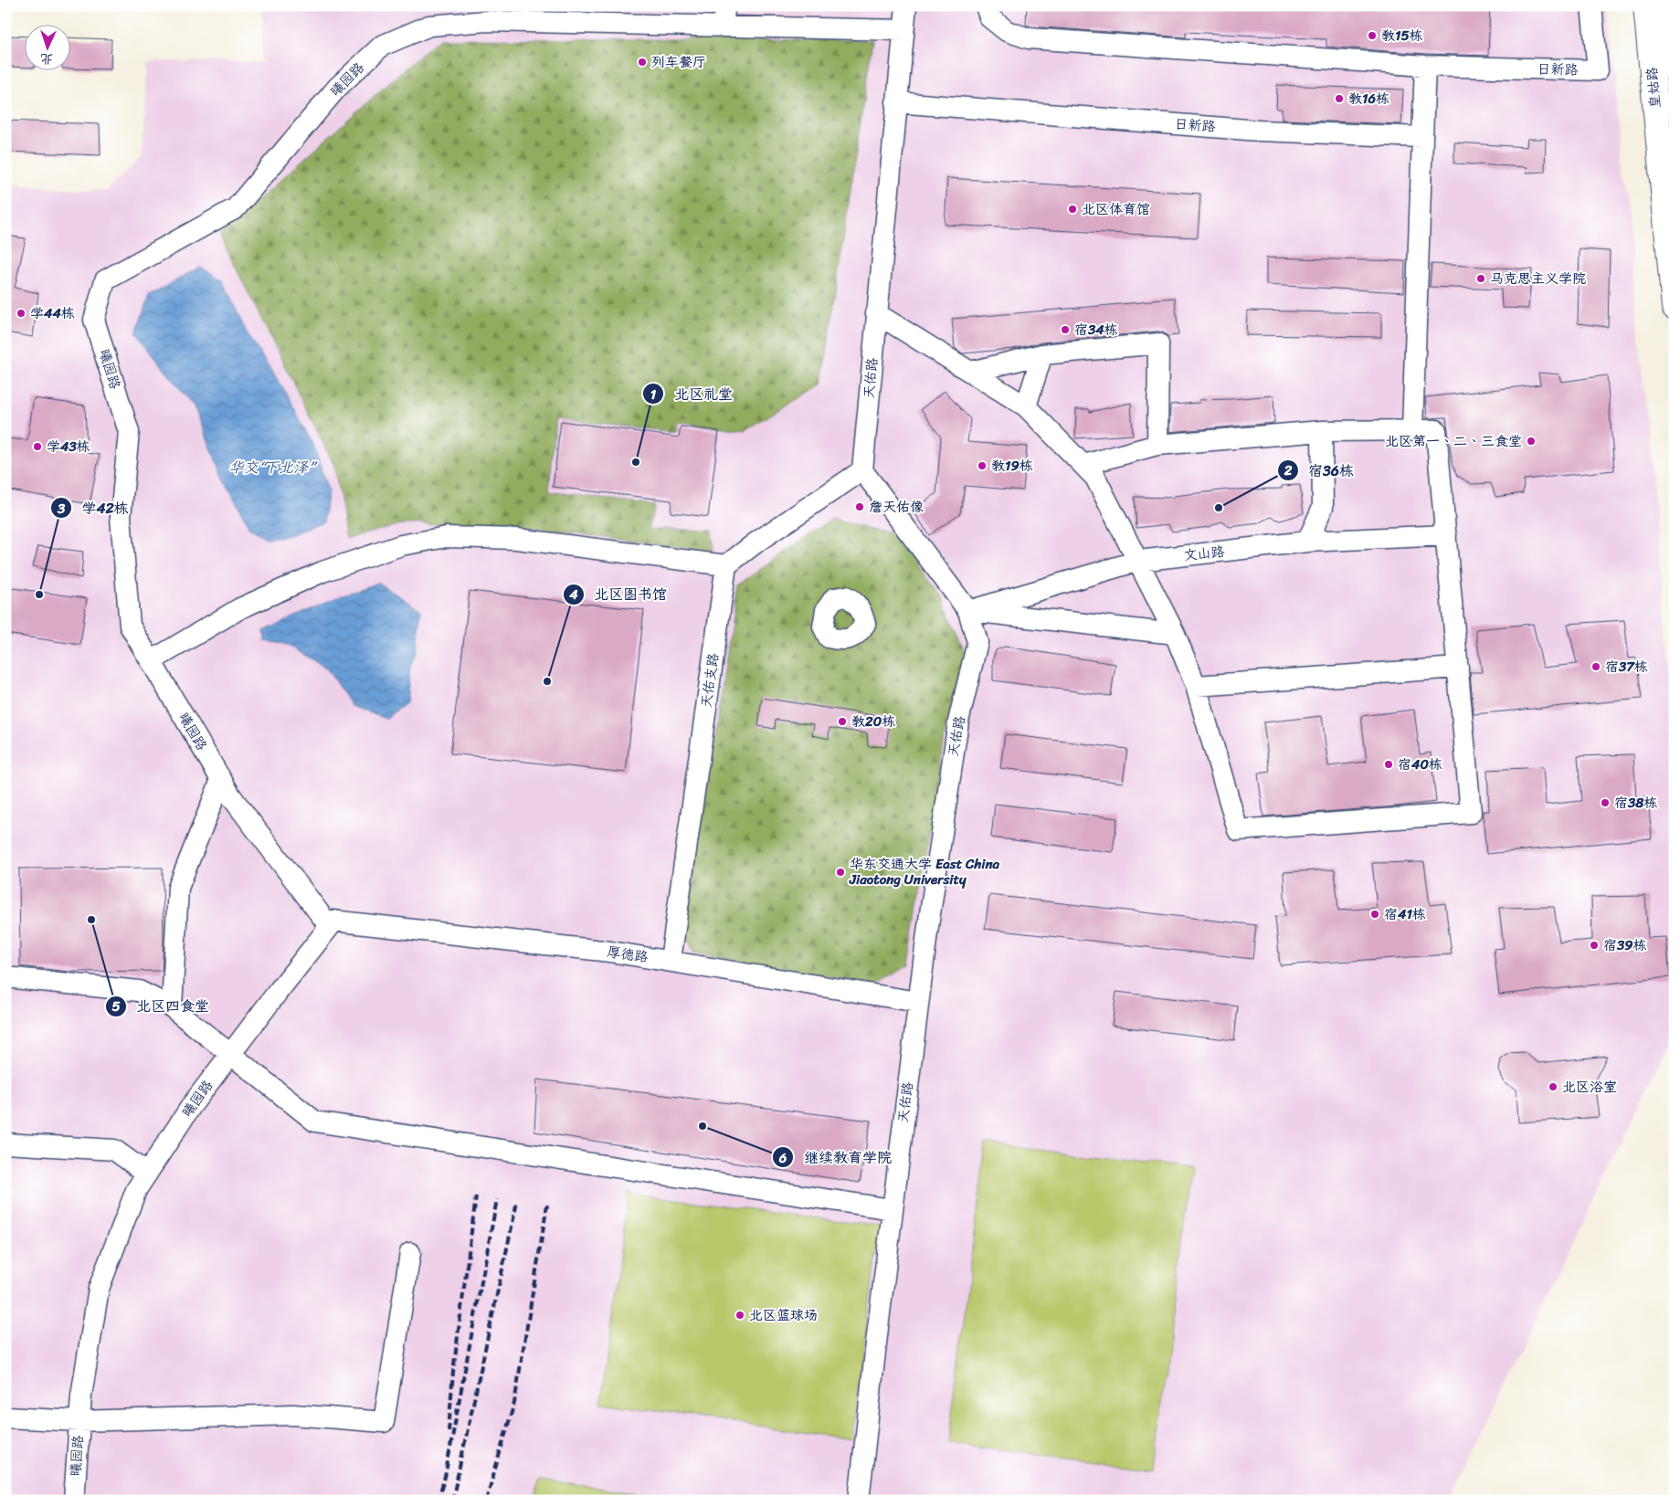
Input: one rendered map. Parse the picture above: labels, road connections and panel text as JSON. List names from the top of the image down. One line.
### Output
{"streets":{"street":["日新路","曦园路","皇姑路","天佑路","文山路","天佑支路","厚德路"]},"crossings":[["日新路","天佑路"],["曦园路","天佑路"],["曦园路","厚德路"],["天佑路","文山路"],["天佑路","厚德路"],["天佑支路","厚德路"]],"water":["华交“下北泽”"],"places":["教15栋","列车餐厅","教16栋","北区体育馆","马克思主义学院","学44栋","宿34栋","北区第一、二、三食堂","学43栋","北区礼堂","教19栋","詹天佑像","宿36栋","学42栋","宿37栋","北区图书馆","教20栋","宿40栋","宿38栋","华东交通大学 East China Jiaotong University","宿41栋","北区四食堂","宿39栋","北区浴室","继续教育学院","北区篮球场"],"north":"bottom"}
